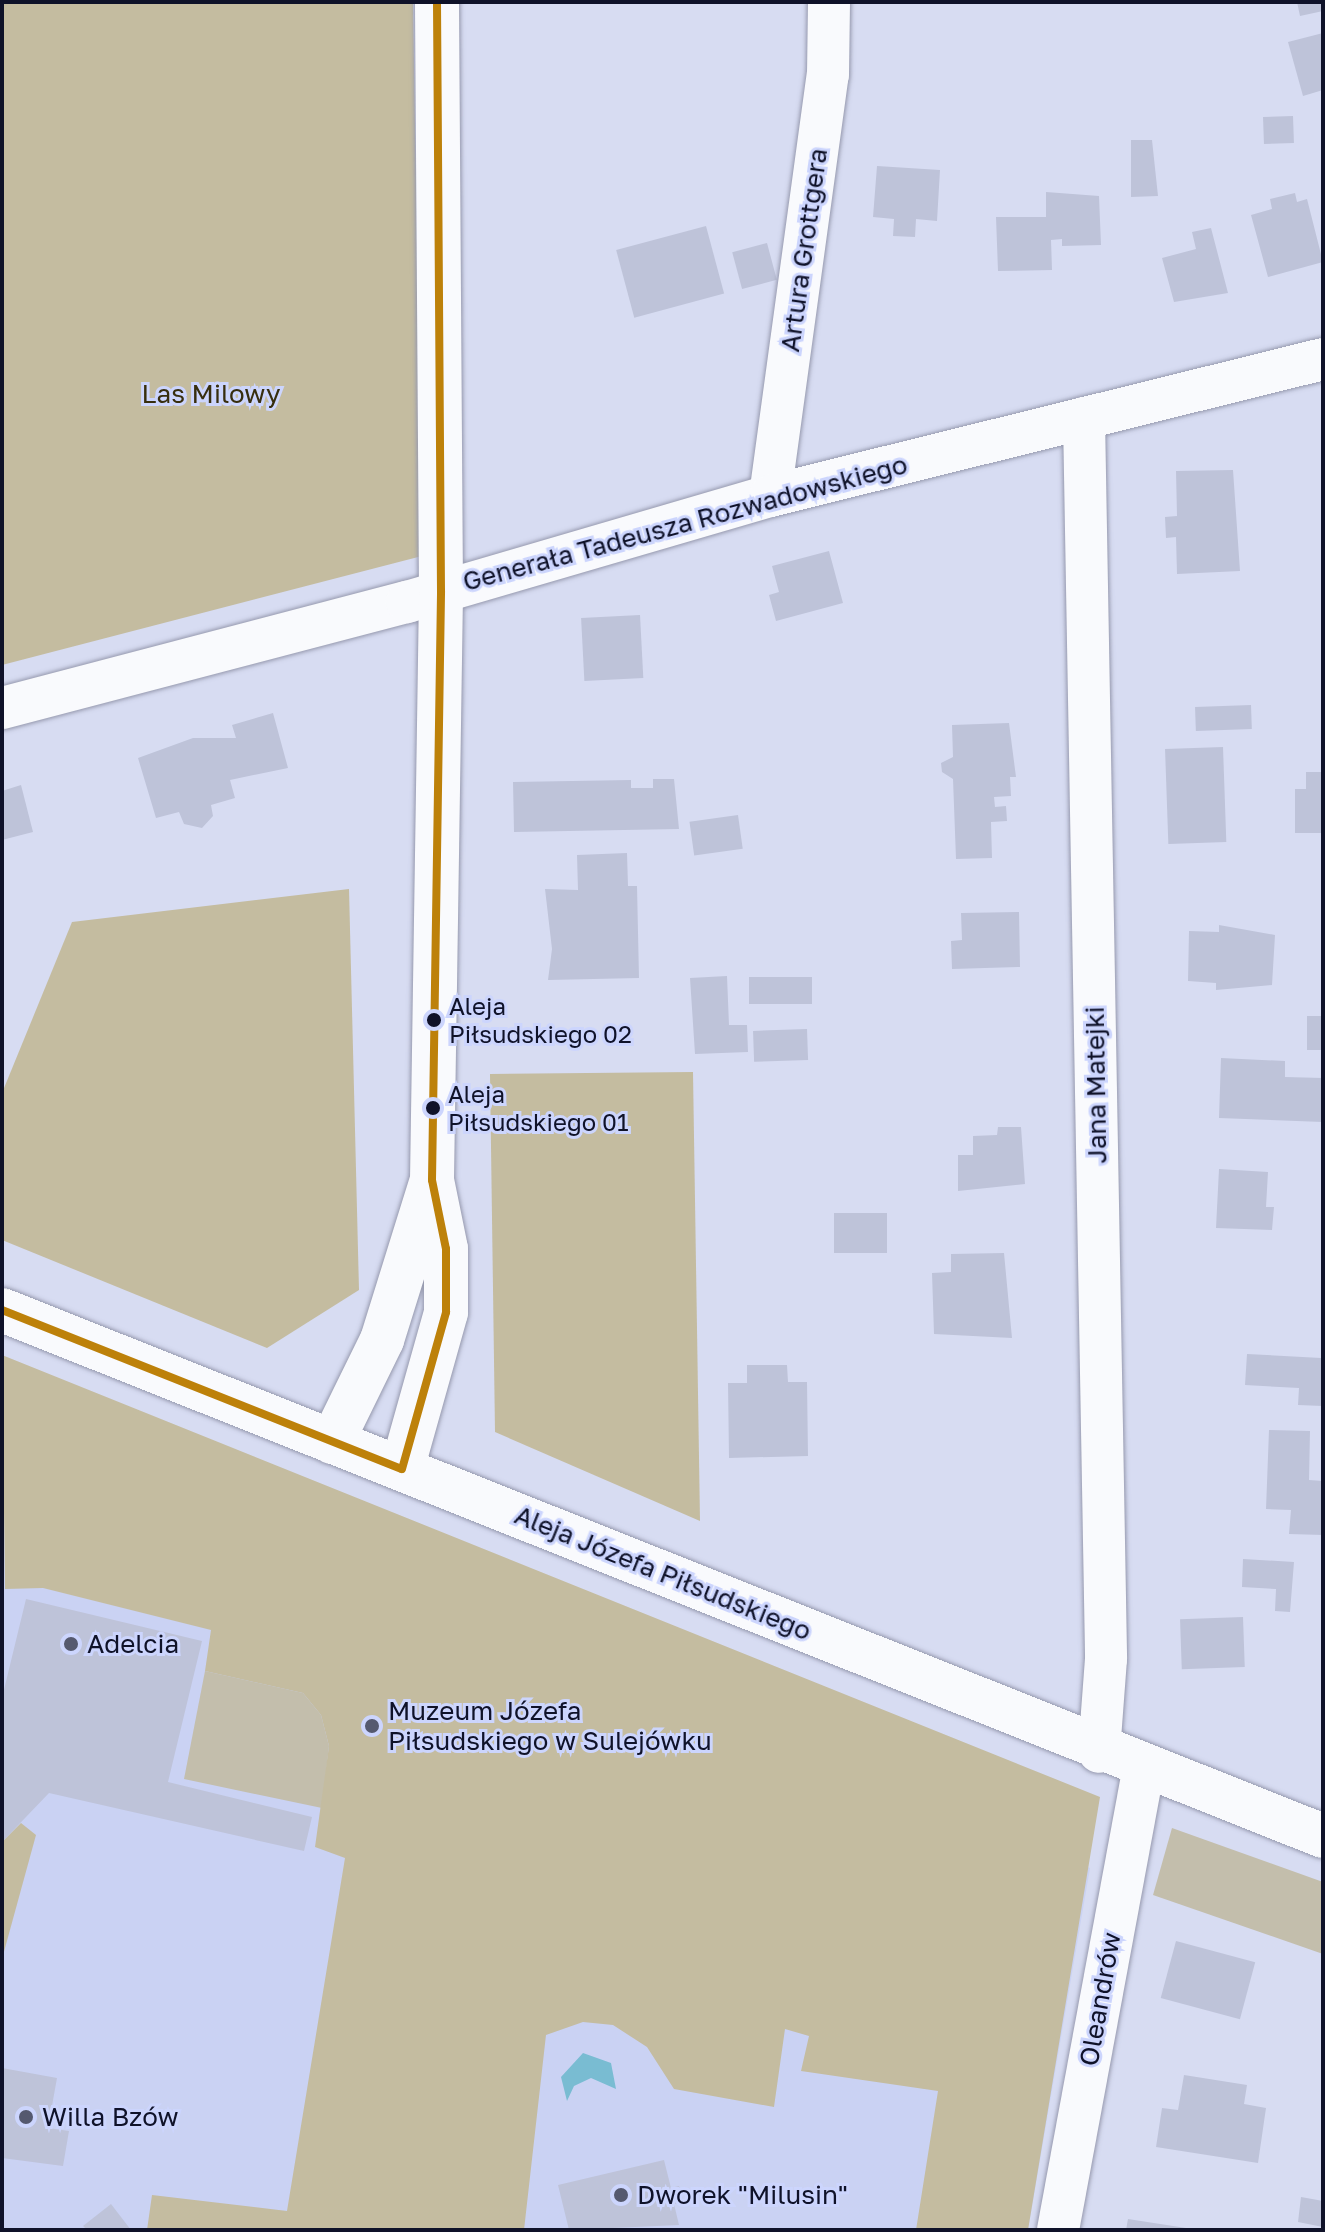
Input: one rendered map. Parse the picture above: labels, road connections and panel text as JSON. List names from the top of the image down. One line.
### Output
{"streets":{"street":["Artura Grottgera","Generała Tadeusza Rozwadowskiego","Jana Matejki","Aleja Józefa Piłsudskiego","Oleandrów"]},"crossings":[["Artura Grottgera","Generała Tadeusza Rozwadowskiego"],["Generała Tadeusza Rozwadowskiego","Jana Matejki"],["Jana Matejki","Aleja Józefa Piłsudskiego"],["Aleja Józefa Piłsudskiego","Oleandrów"]],"parks":["Las Milowy"],"places":["Aleja Piłsudskiego 02","Aleja Piłsudskiego 01","Adelcia","Muzeum Józefa Piłsudskiego w Sulejówku","Willa Bzów","Dworek \"Milusin\""]}
